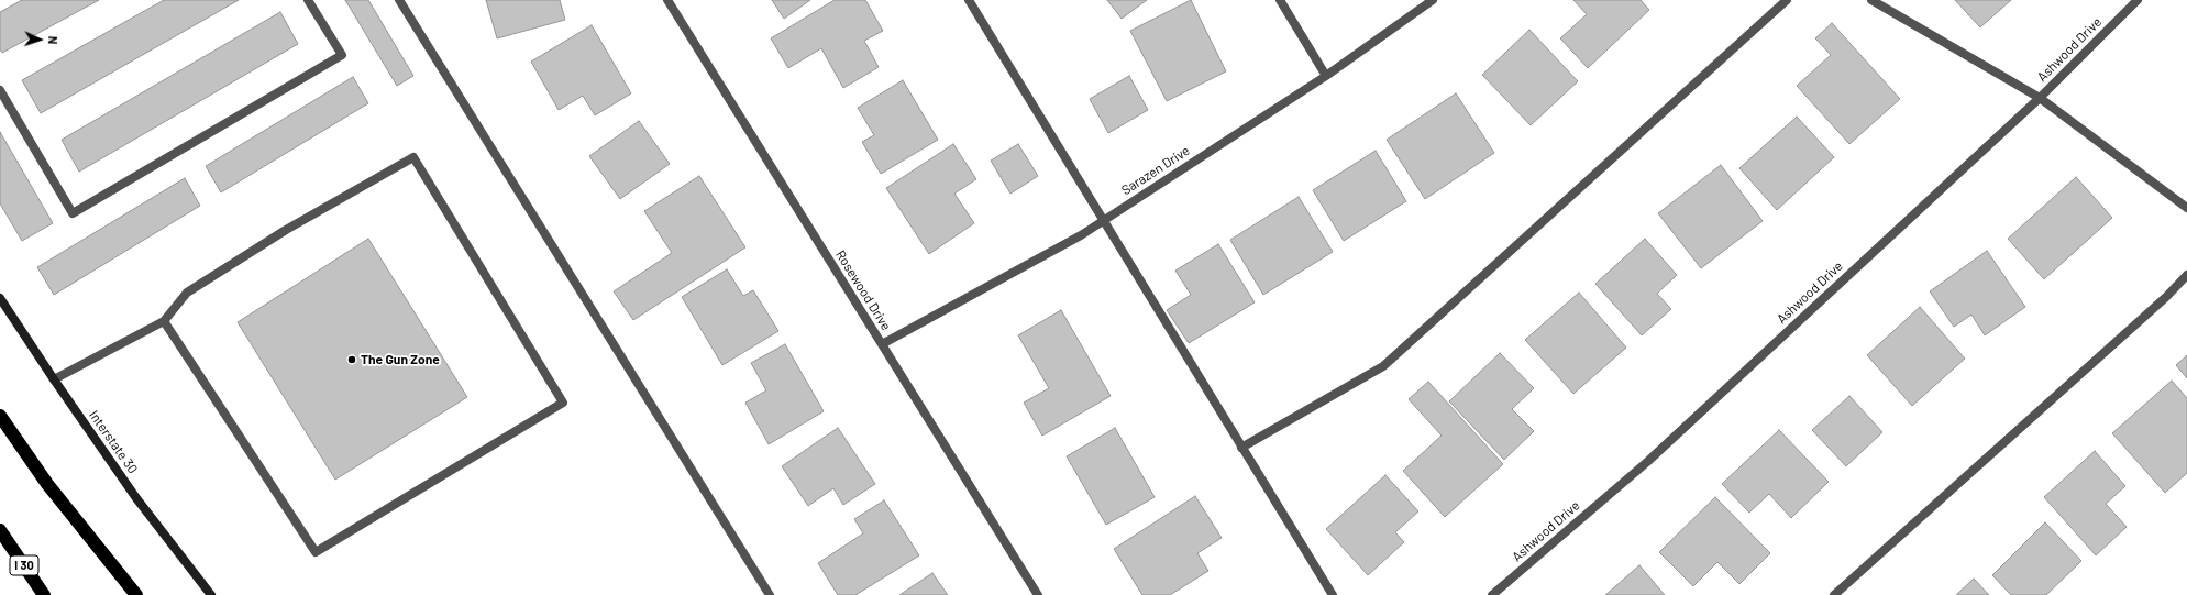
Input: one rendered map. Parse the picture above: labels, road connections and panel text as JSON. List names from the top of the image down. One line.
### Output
{"streets":{"highway":["I 30"],"main road":["Interstate 30"],"street":["Ashwood Drive","Sarazen Drive","Rosewood Drive"]},"crossings":[["Sarazen Drive","Rosewood Drive"]],"places":["The Gun Zone"],"north":"right"}
